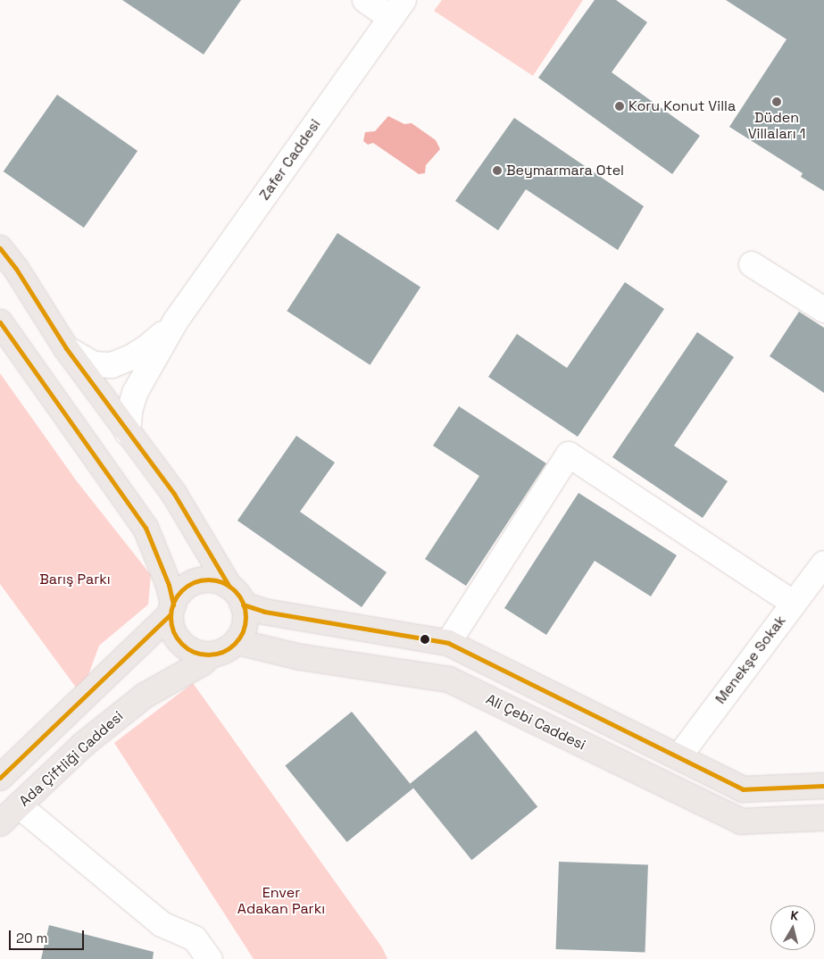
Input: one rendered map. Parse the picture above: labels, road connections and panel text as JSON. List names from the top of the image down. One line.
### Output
{"streets":{"main road":["Ali Çebi Caddesi","Ada Çiftliği Caddesi"],"street":["Zafer Caddesi","Menekşe Sokak"]},"crossings":[["Ali Çebi Caddesi","Ada Çiftliği Caddesi"]],"parks":["Barış Parkı","Enver Adakan Parkı"],"places":["Düden Villaları 1","Koru Konut Villa","Beymarmara Otel"],"scale_bar":"20 m","north":"top"}
